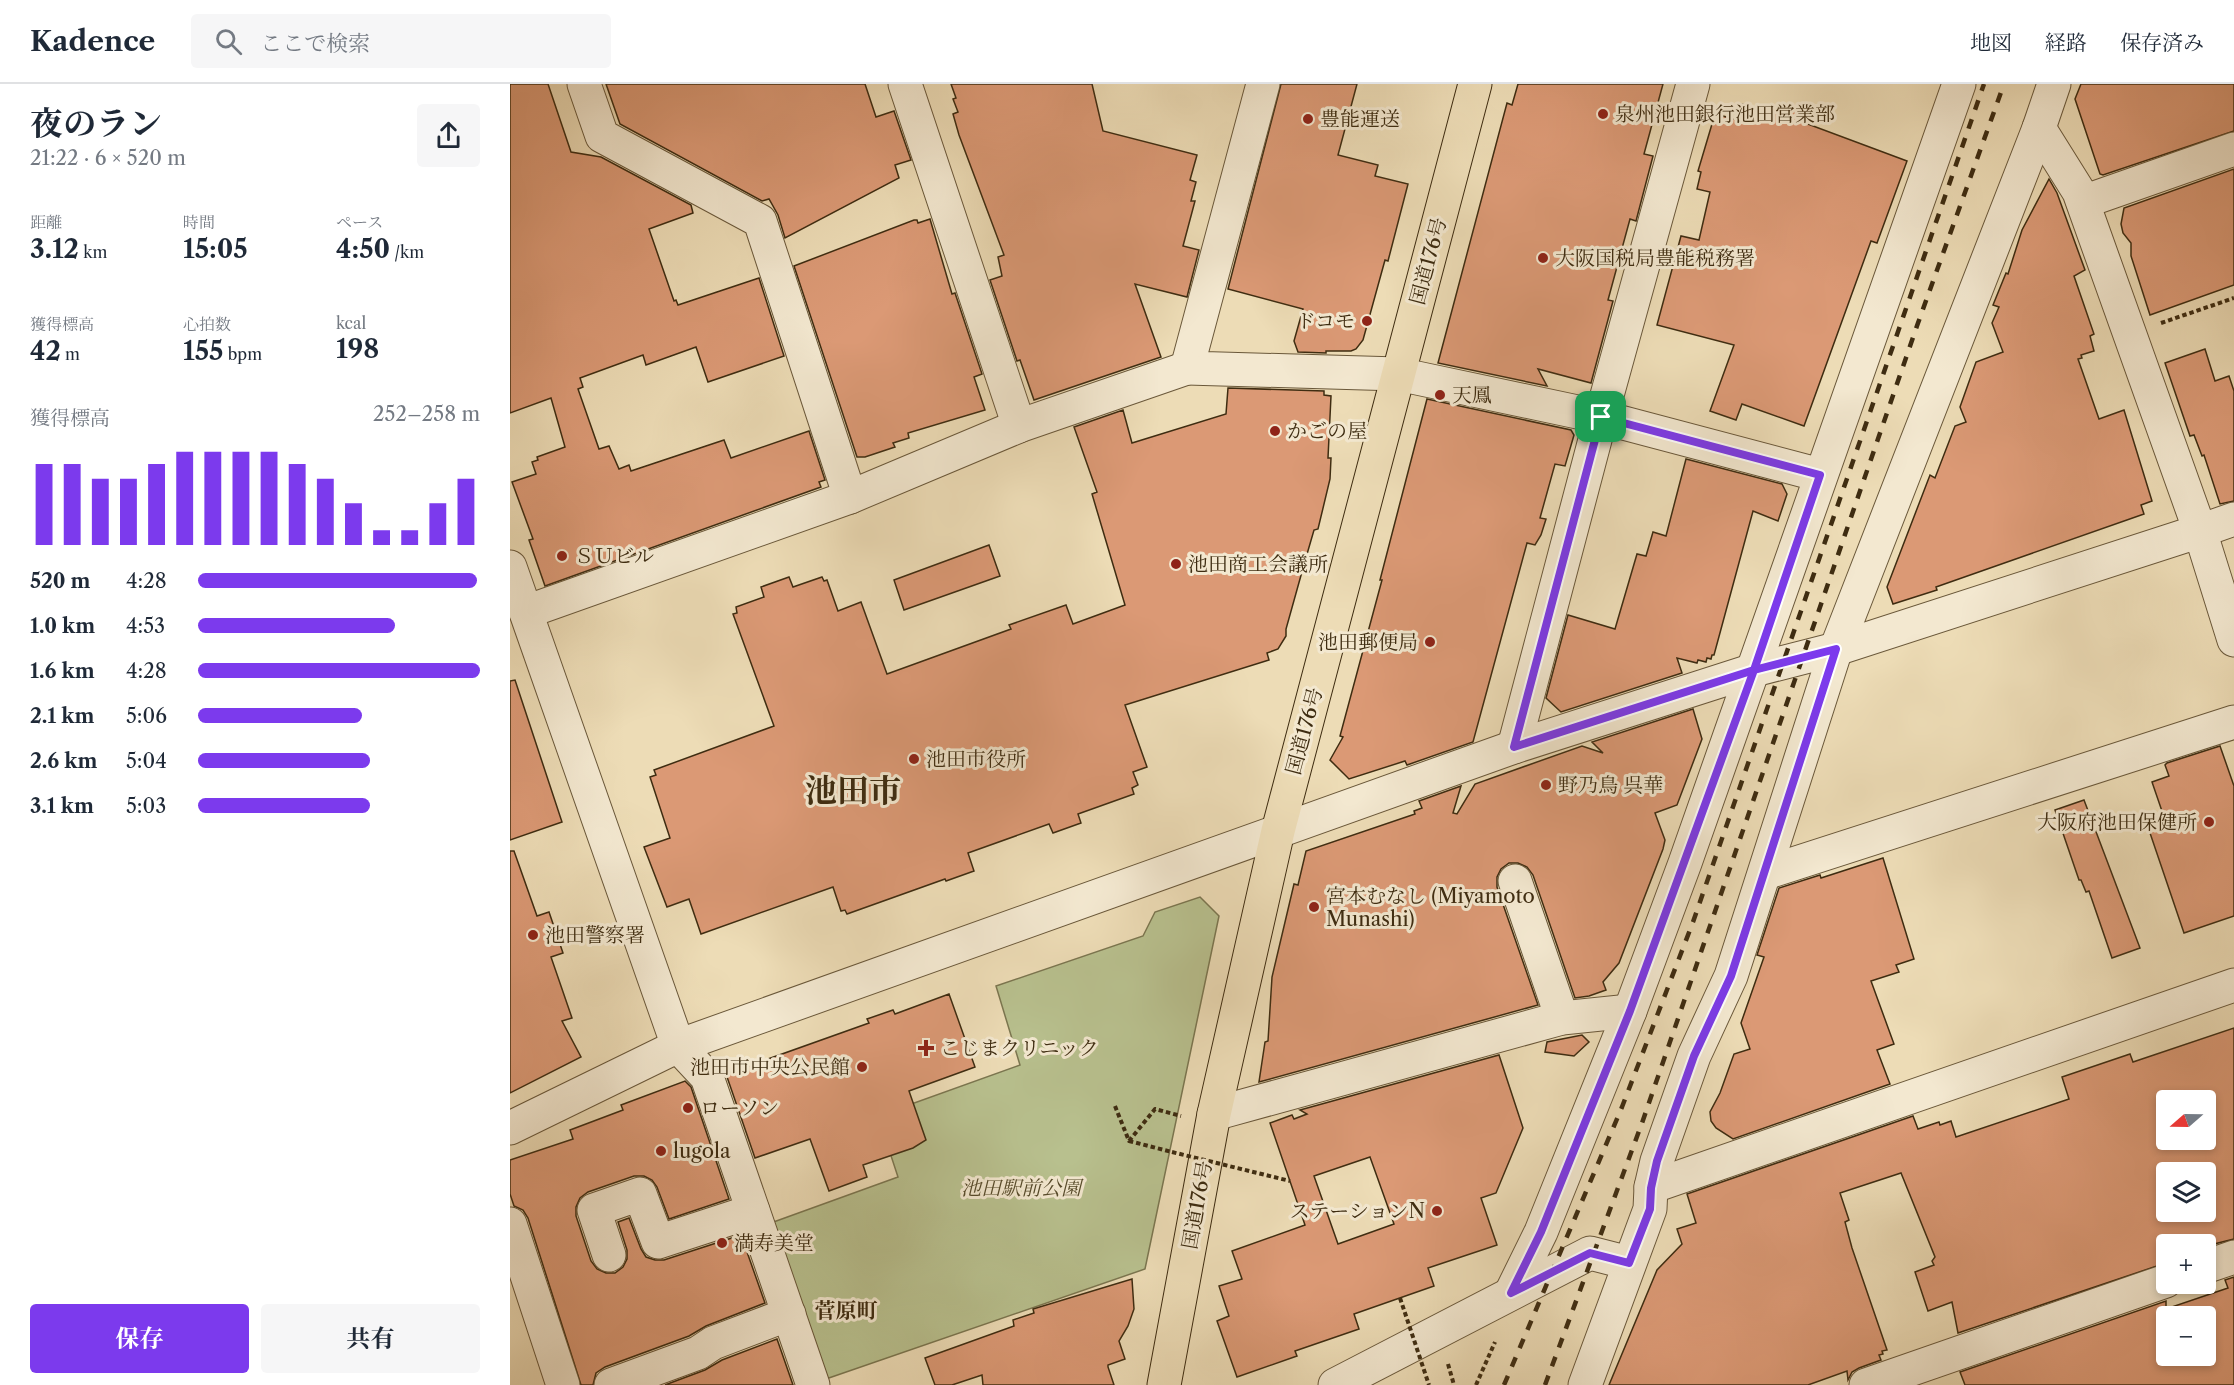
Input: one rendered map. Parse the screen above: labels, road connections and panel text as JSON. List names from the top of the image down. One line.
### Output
{"streets":{"highway":["国道176号"]},"districts":["池田市","菅原町"],"parks":["池田駅前公園"],"places":{"other":["泉州池田銀行池田営業部","豊能運送","大阪国税局豊能税務署","ドコモ","天鳳","かごの屋","ＳＵビル","池田商工会議所","池田郵便局","池田市役所","野乃鳥 呉華","大阪府池田保健所","宮本むなし (Miyamoto Munashi)","池田警察署","池田市中央公民館","ローソン","lugola","ステーションN","満寿美堂"],"health":["こじまクリニック"]},"north":"left","page":{"header":"Kadence","search":"ここで検索","nav":["地図","経路","保存済み"],"heading":["夜のラン","21:22 · 6 × 520 m"],"stats":[["距離","3.12 km"],["時間","15:05"],["ペース","4:50 /km"],["獲得標高","42 m"],["心拍数","155 bpm"],["kcal","198"]],"chart":["獲得標高","252–258 m"],"list":[{"name":"520 m","note":"4:28"},{"name":"1.0 km","note":"4:53"},{"name":"1.6 km","note":"4:28"},{"name":"2.1 km","note":"5:06"},{"name":"2.6 km","note":"5:04"},{"name":"3.1 km","note":"5:03"}],"map_buttons":["+","−"],"buttons":["保存","共有"]}}
